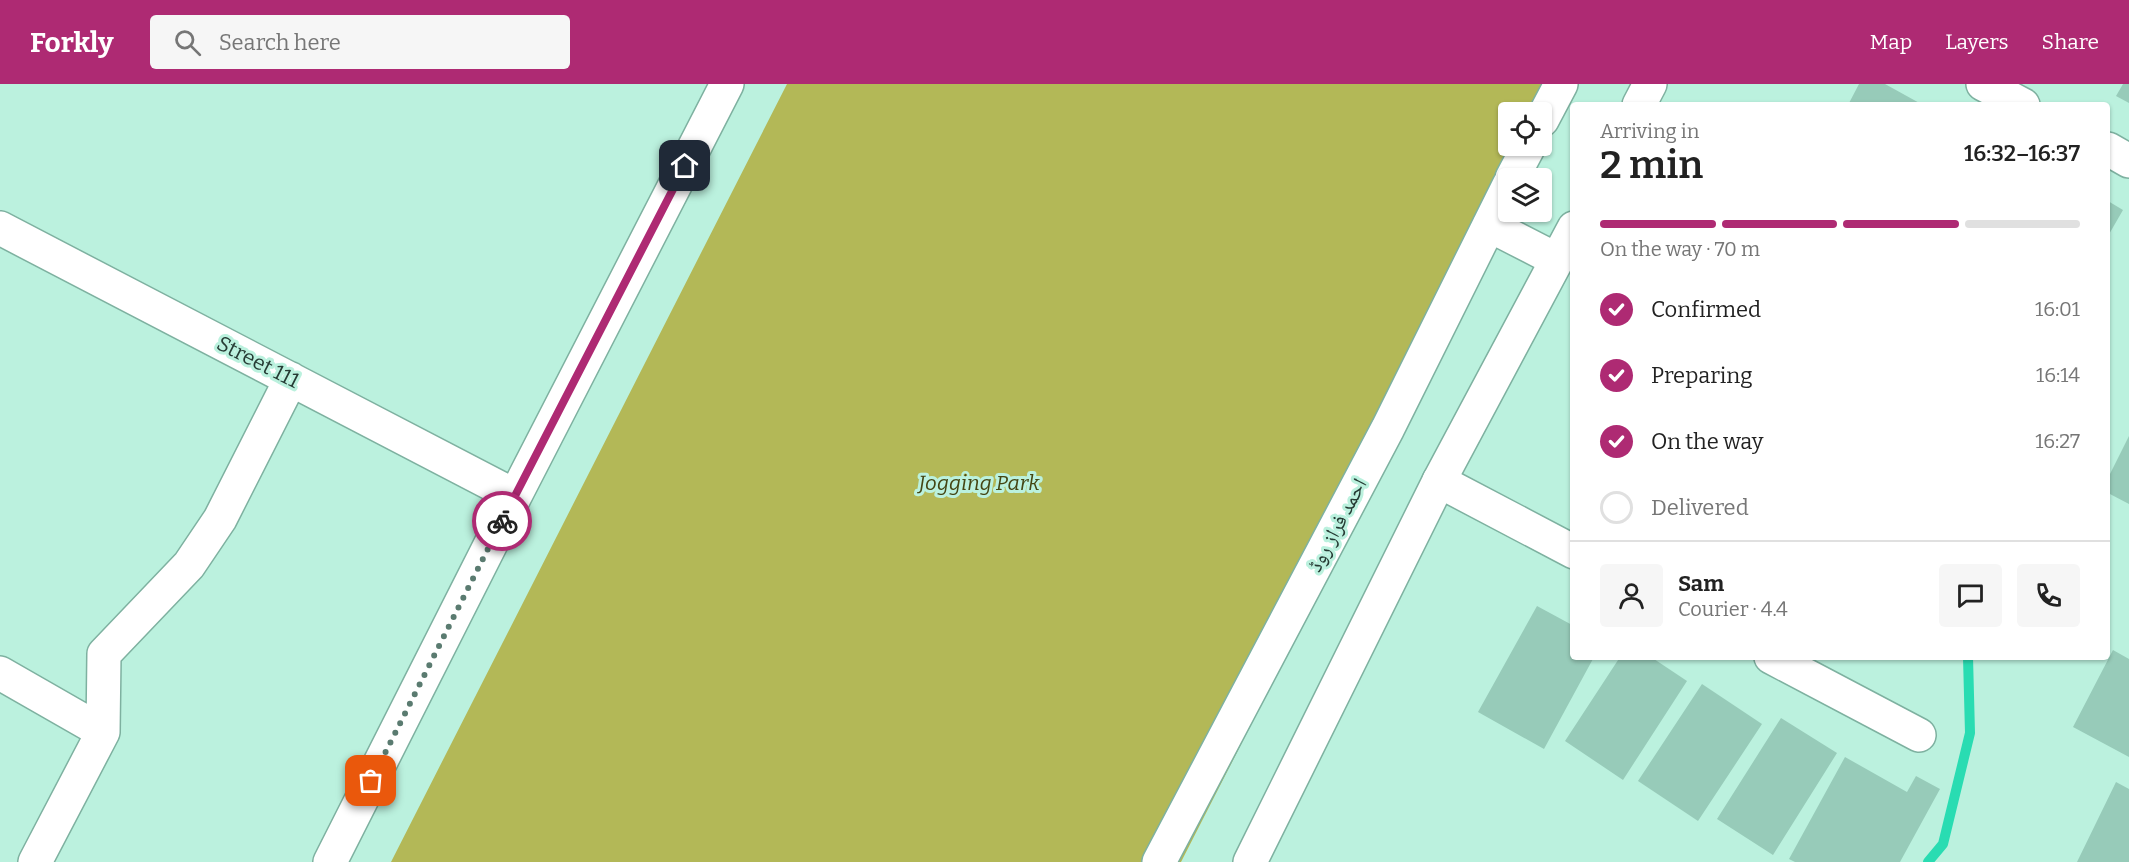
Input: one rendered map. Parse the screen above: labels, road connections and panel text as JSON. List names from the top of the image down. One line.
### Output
{"streets":{"street":["Street 111","احمد فراز روڈ"]},"parks":["Jogging Park"],"page":{"header":"Forkly","search":"Search here","nav":["Map","Layers","Share"],"heading":["2 min","Arriving in","16:32–16:37"],"panel":["Sam","Courier · 4.4"],"bar":"On the way · 70 m","list":[["Confirmed","16:01"],["Preparing","16:14"],["On the way","16:27"],"Delivered"]}}
